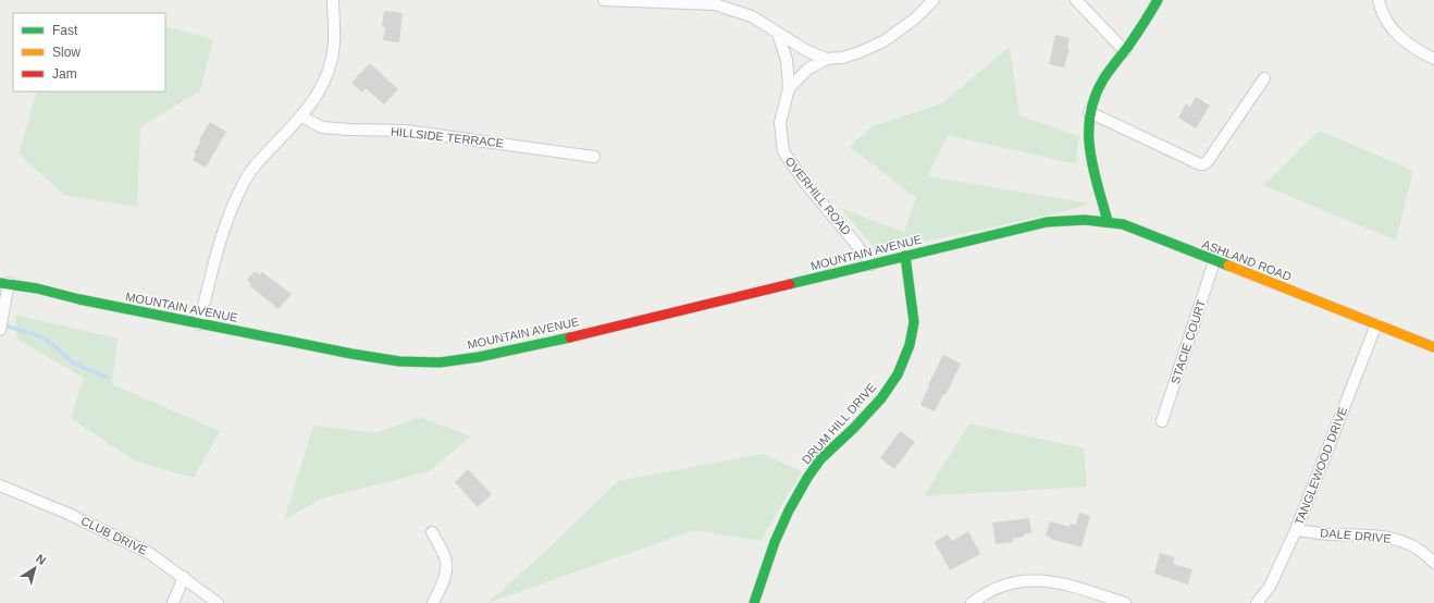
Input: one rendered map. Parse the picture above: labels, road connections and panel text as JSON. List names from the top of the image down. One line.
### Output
{"streets":{"main road":["MOUNTAIN AVENUE","ASHLAND ROAD","DRUM HILL DRIVE"],"street":["HILLSIDE TERRACE","OVERHILL ROAD","STACIE COURT","TANGLEWOOD DRIVE","CLUB DRIVE","DALE DRIVE"]},"crossings":[["OVERHILL ROAD","MOUNTAIN AVENUE"],["MOUNTAIN AVENUE","ASHLAND ROAD"],["MOUNTAIN AVENUE","DRUM HILL DRIVE"],["ASHLAND ROAD","STACIE COURT"],["ASHLAND ROAD","TANGLEWOOD DRIVE"],["TANGLEWOOD DRIVE","DALE DRIVE"]],"legend":["Fast","Slow","Jam"],"north":"top right"}
